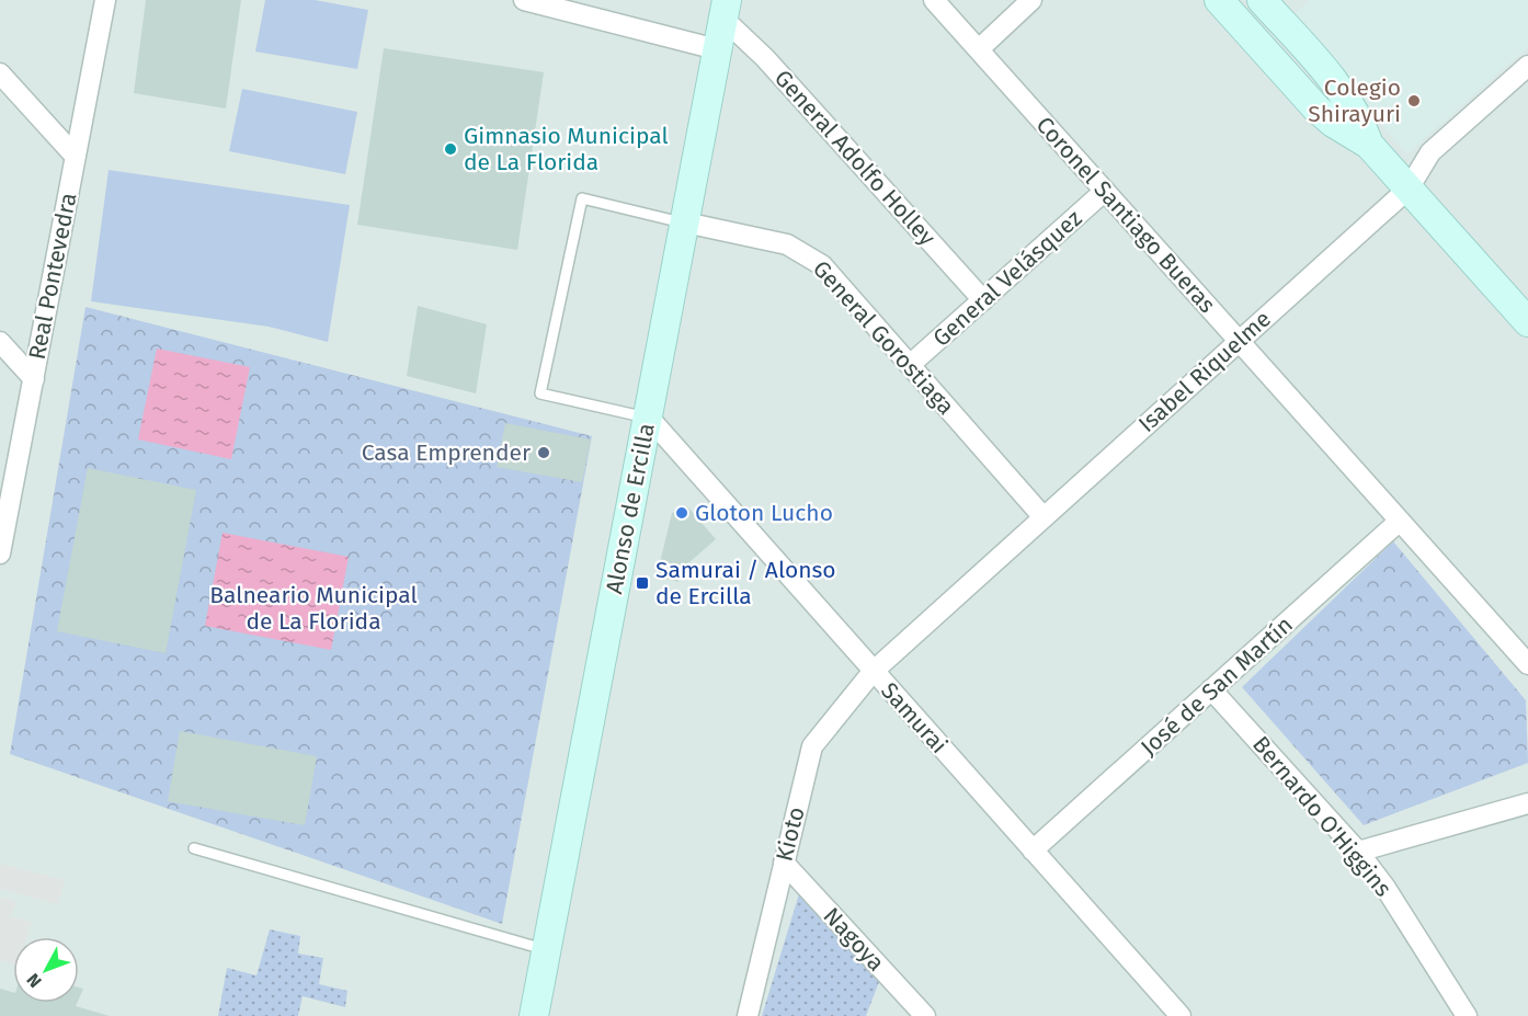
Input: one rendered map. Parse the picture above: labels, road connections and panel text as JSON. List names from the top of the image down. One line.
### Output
{"streets":{"street":["General Adolfo Holley","Coronel Santiago Bueras","Real Pontevedra","General Velásquez","General Gorostiaga","Isabel Riquelme","Alonso de Ercilla","José de San Martín","Samurai","Bernardo O'Higgins","Kioto","Nagoya"]},"crossings":[["General Adolfo Holley","General Velásquez"],["General Adolfo Holley","Alonso de Ercilla"],["Coronel Santiago Bueras","General Velásquez"],["Coronel Santiago Bueras","Isabel Riquelme"],["Coronel Santiago Bueras","José de San Martín"],["General Velásquez","General Gorostiaga"],["General Gorostiaga","Isabel Riquelme"],["General Gorostiaga","Alonso de Ercilla"],["Isabel Riquelme","Samurai"],["Isabel Riquelme","Kioto"],["Alonso de Ercilla","Samurai"],["José de San Martín","Samurai"],["José de San Martín","Bernardo O'Higgins"],["Samurai","Kioto"],["Kioto","Nagoya"]],"parks":["Balneario Municipal de La Florida"],"places":{"other":["Colegio Shirayuri","Gimnasio Municipal de La Florida","Casa Emprender","Gloton Lucho"],"transit":["Samurai / Alonso de Ercilla"]},"north":"bottom left"}
